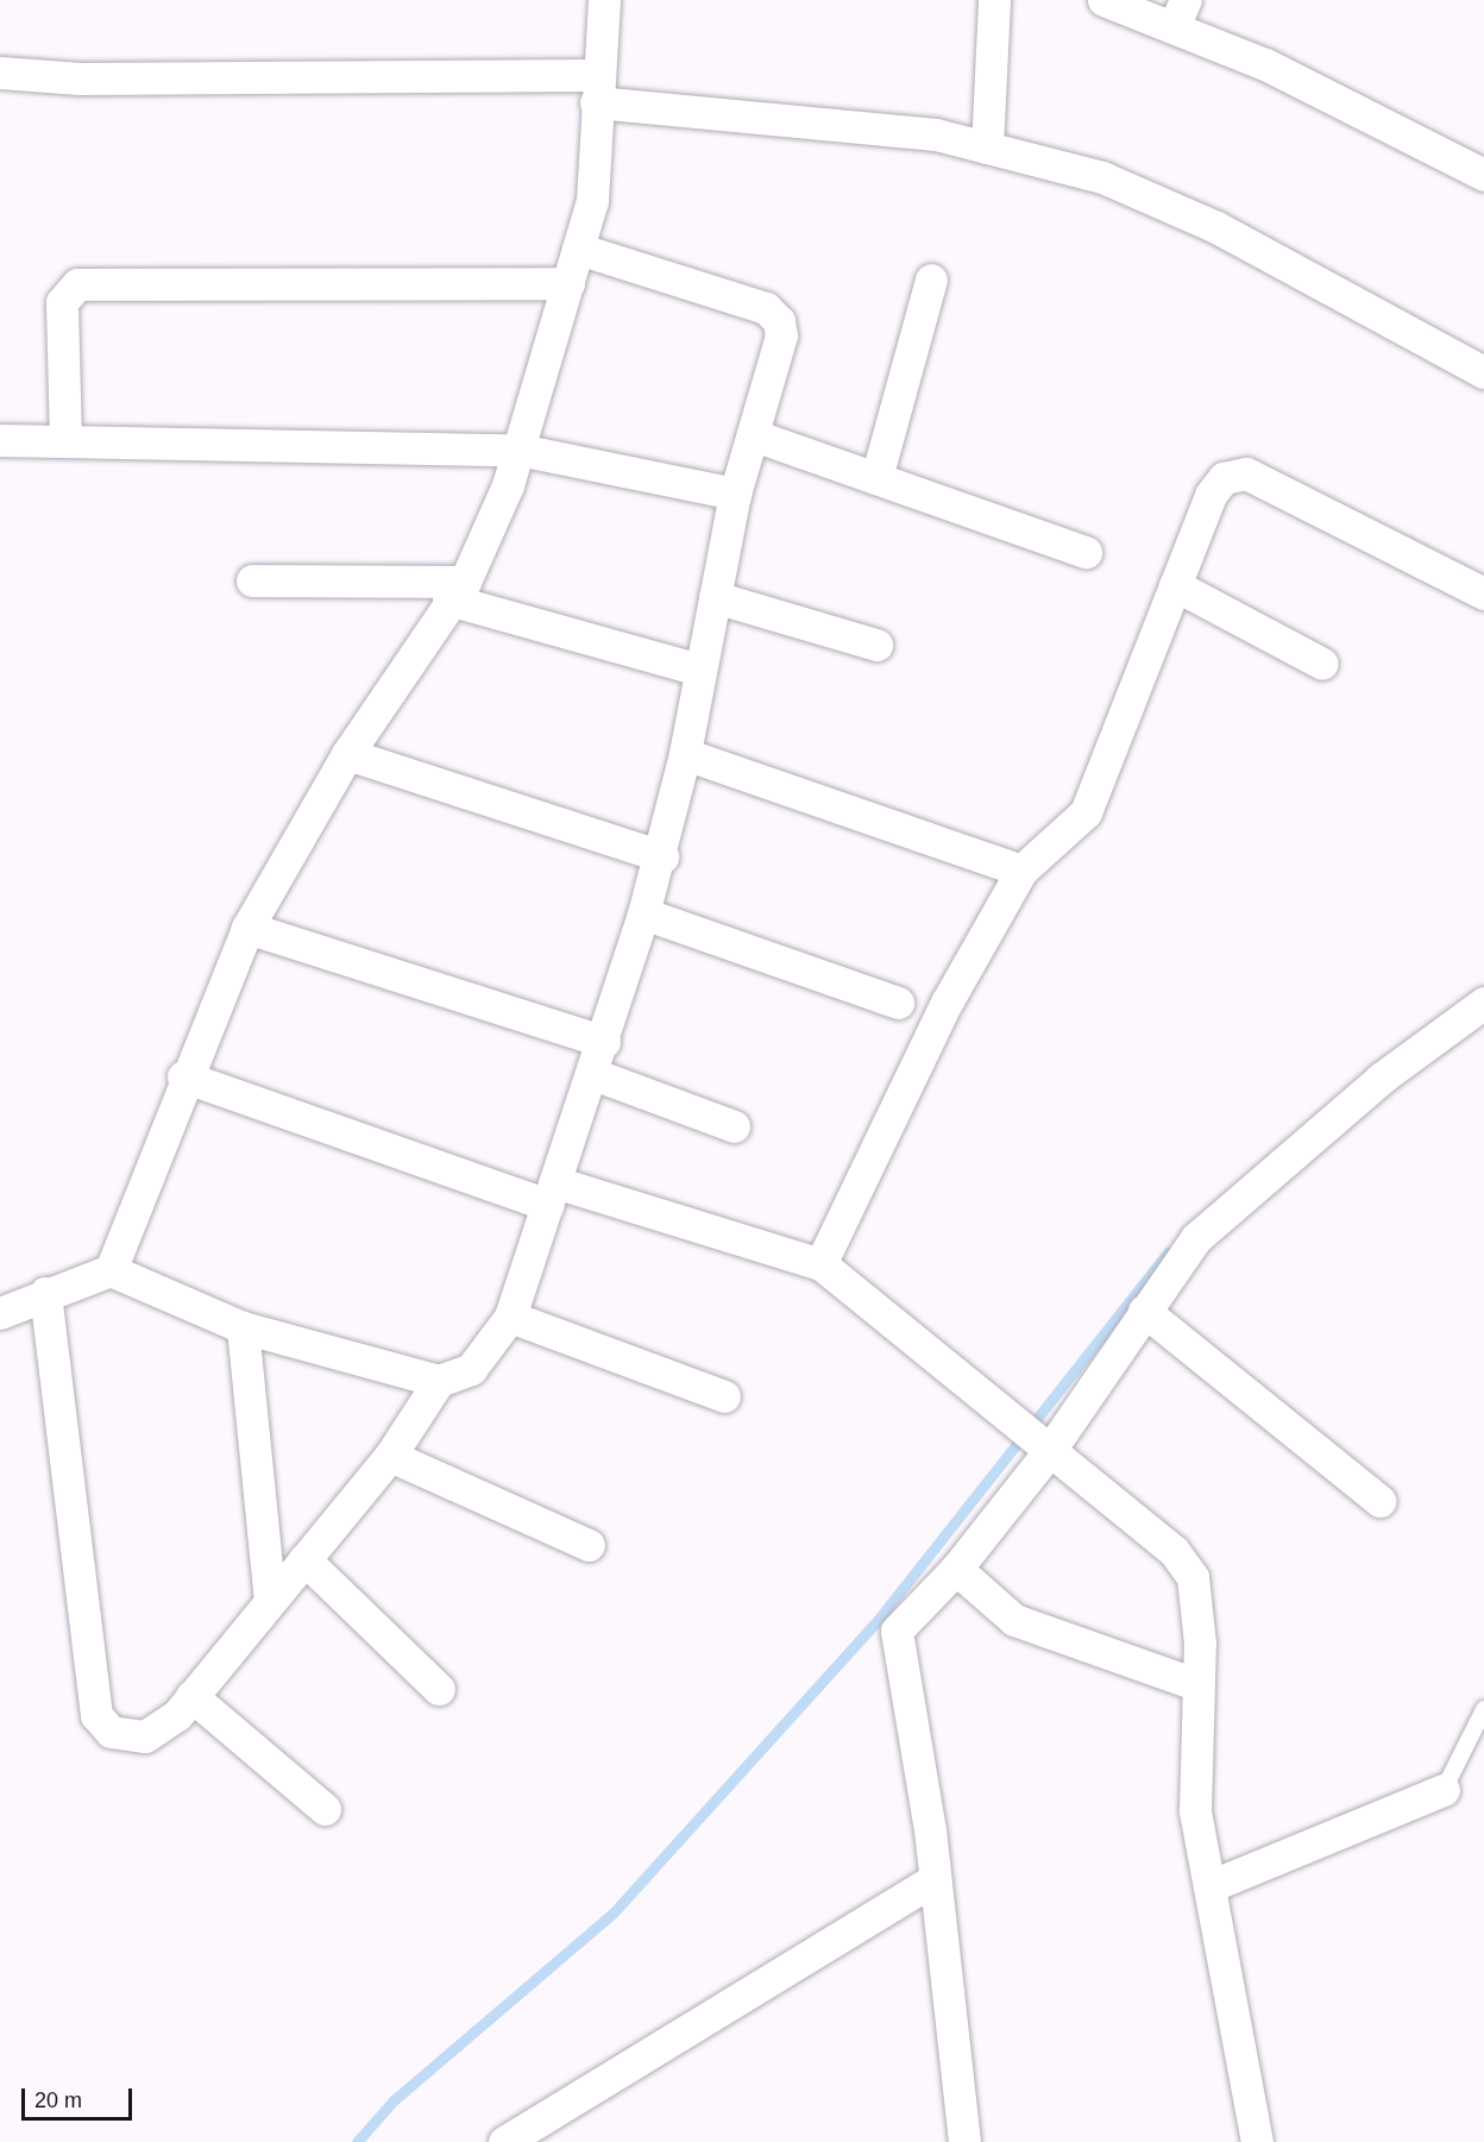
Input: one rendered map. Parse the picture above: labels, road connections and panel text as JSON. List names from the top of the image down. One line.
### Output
{"scale_bar":"20 m"}
